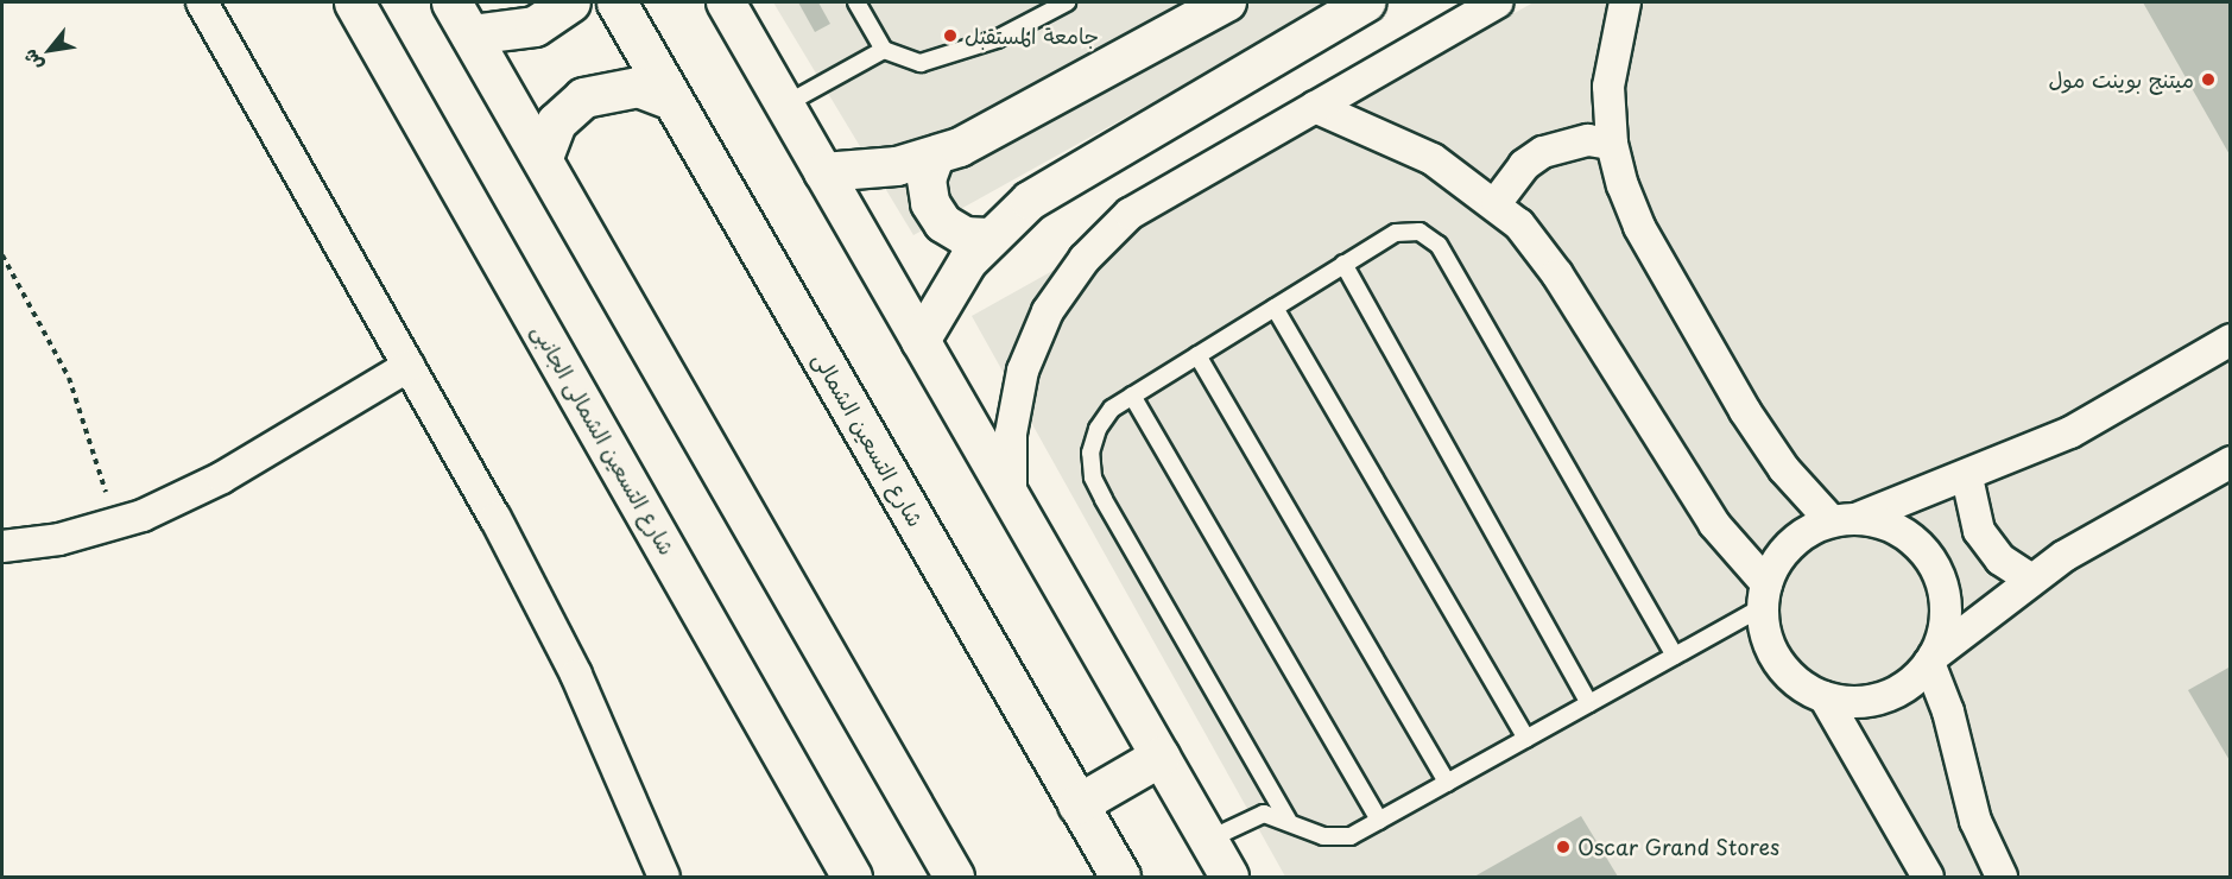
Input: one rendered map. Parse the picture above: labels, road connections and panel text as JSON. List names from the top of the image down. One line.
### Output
{"streets":{"main road":["شارع التسعين الشمالى الجانبى","شارع التسعين الشمالى"]},"places":["جامعة المستقبل","ميتنج بوينت مول","Oscar Grand Stores"],"north":"bottom left"}
